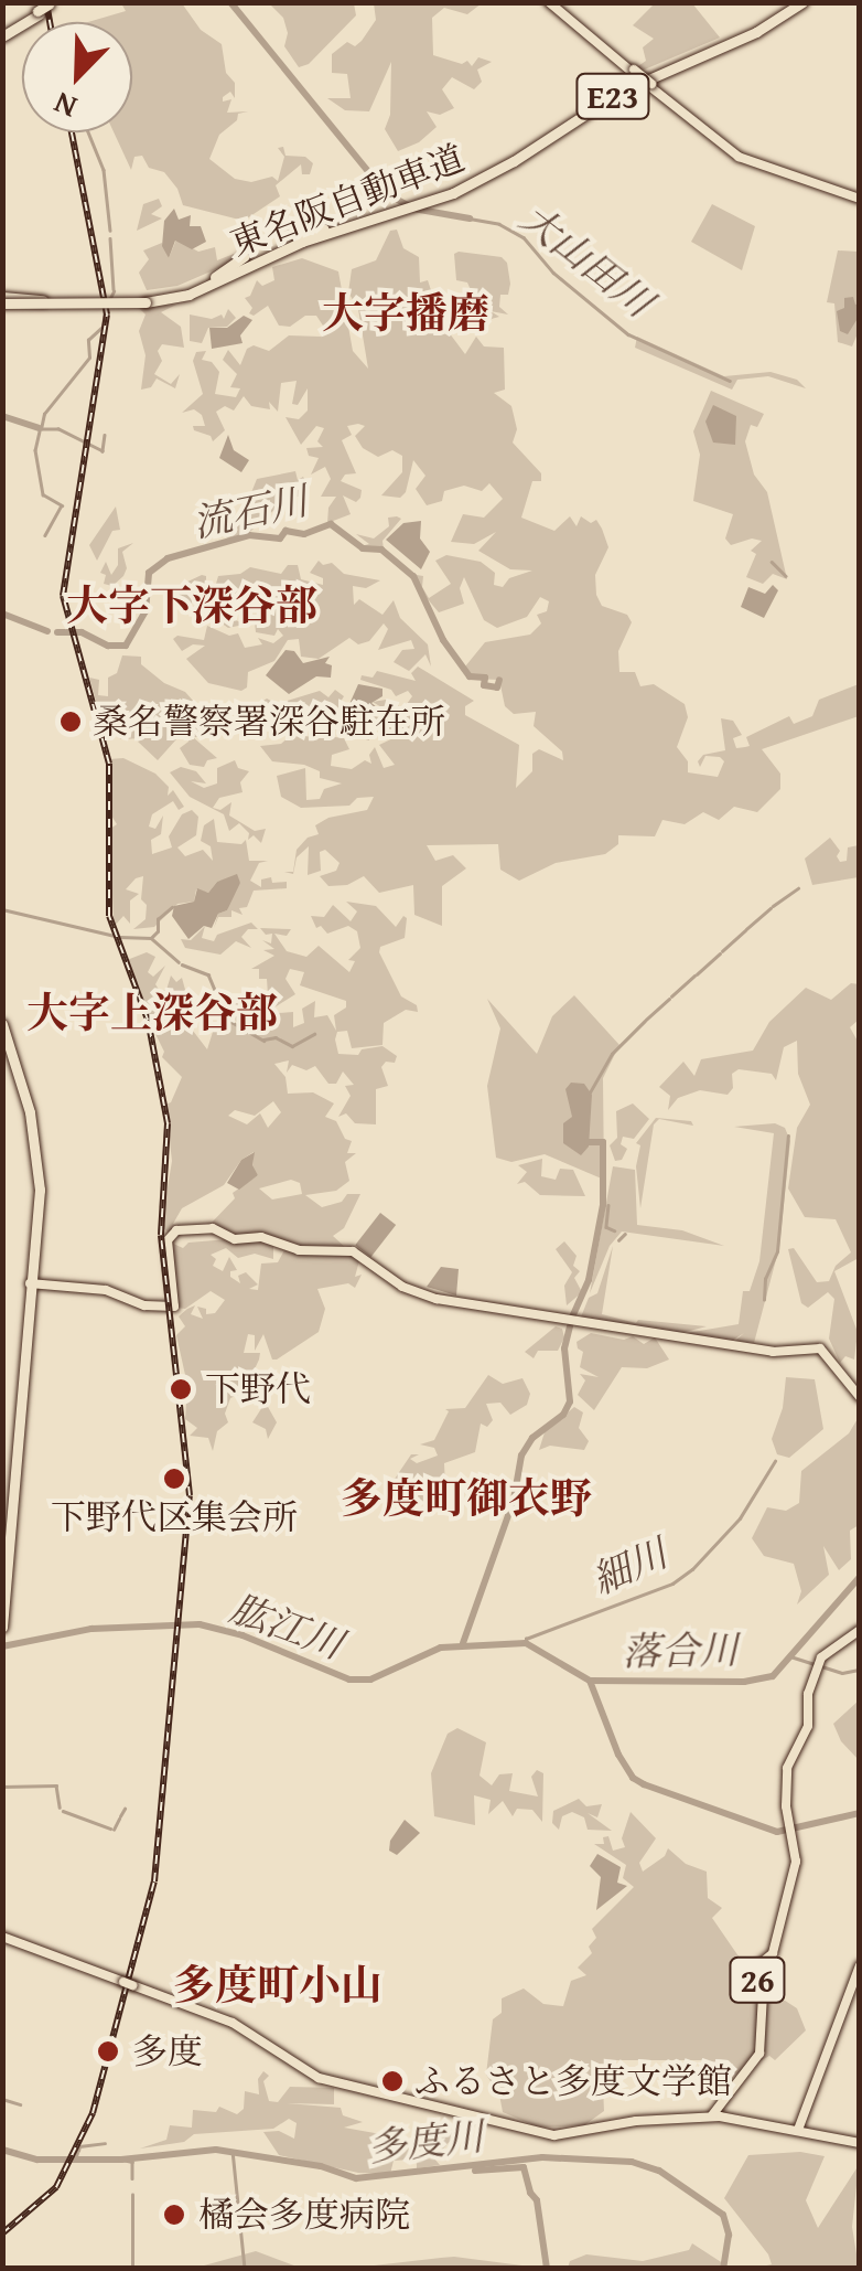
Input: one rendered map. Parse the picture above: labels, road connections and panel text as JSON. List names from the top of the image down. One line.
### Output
{"streets":{"highway":["E23","東名阪自動車道"],"main road":["26"]},"districts":["大字播磨","大字下深谷部","大字上深谷部","多度町御衣野","多度町小山"],"water":["大山田川","流石川","細川","肱江川","落合川","多度川"],"places":["桑名警察署深谷駐在所","下野代","下野代区集会所","多度","ふるさと多度文学館","橘会多度病院"],"north":"bottom left"}
